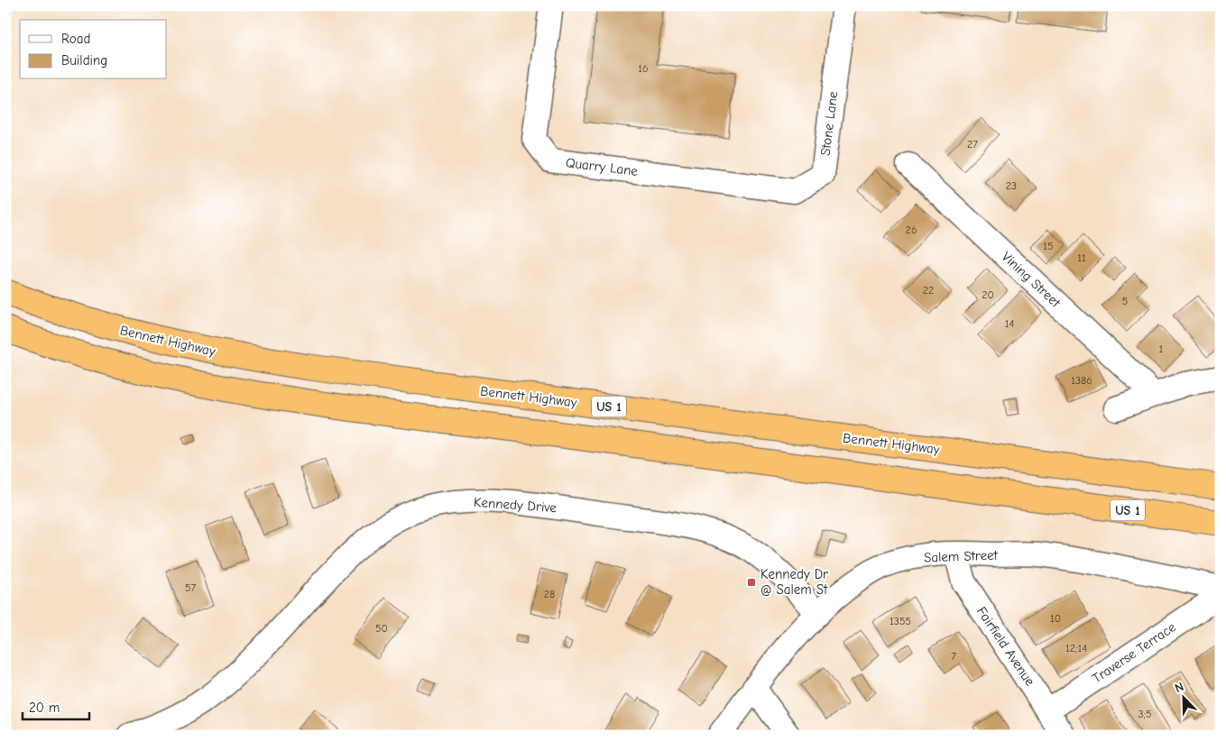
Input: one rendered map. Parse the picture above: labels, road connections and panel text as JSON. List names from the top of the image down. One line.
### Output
{"streets":{"highway":["Bennett Highway","US 1"],"street":["Stone Lane","Quarry Lane","Vining Street","Kennedy Drive","Salem Street","Fairfield Avenue","Traverse Terrace"]},"crossings":[["Stone Lane","Quarry Lane"],["Kennedy Drive","Salem Street"],["Salem Street","Fairfield Avenue"],["Fairfield Avenue","Traverse Terrace"]],"places":{"transit":["Kennedy Dr @ Salem St"]},"house_numbers":["16","27","23","26","15","11","22","20","5","14","1","1386","57","28","10","1355","50","12;14","7","3;5"],"legend":["Road","Building"],"scale_bar":"20 m","north":"top left"}
